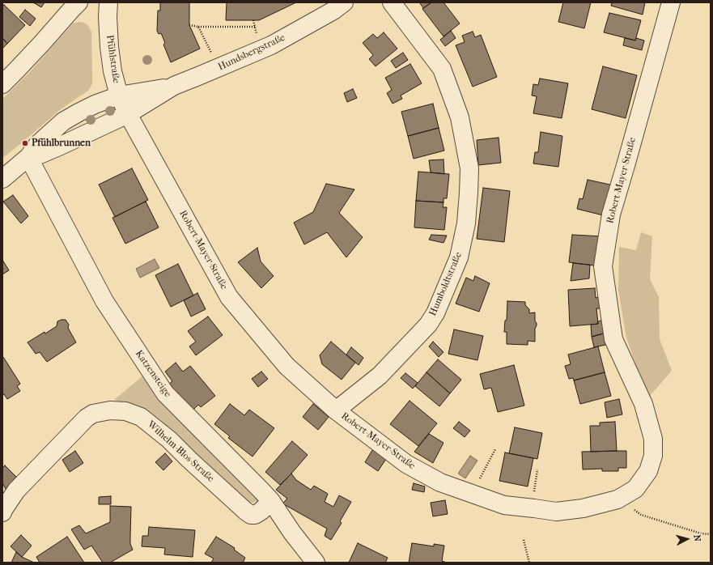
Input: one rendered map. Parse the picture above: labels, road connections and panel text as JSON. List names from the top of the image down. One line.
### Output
{"streets":{"street":["Hundsbergstraße","Pfühlstraße","Robert-Mayer-Straße","Humboldtstraße","Katzensteige","Wilhelm-Blos-Straße"]},"crossings":[["Hundsbergstraße","Pfühlstraße"],["Hundsbergstraße","Robert-Mayer-Straße"],["Hundsbergstraße","Katzensteige"],["Pfühlstraße","Robert-Mayer-Straße"],["Robert-Mayer-Straße","Humboldtstraße"],["Katzensteige","Wilhelm-Blos-Straße"]],"places":["Pfühlbrunnen"],"north":"right"}
